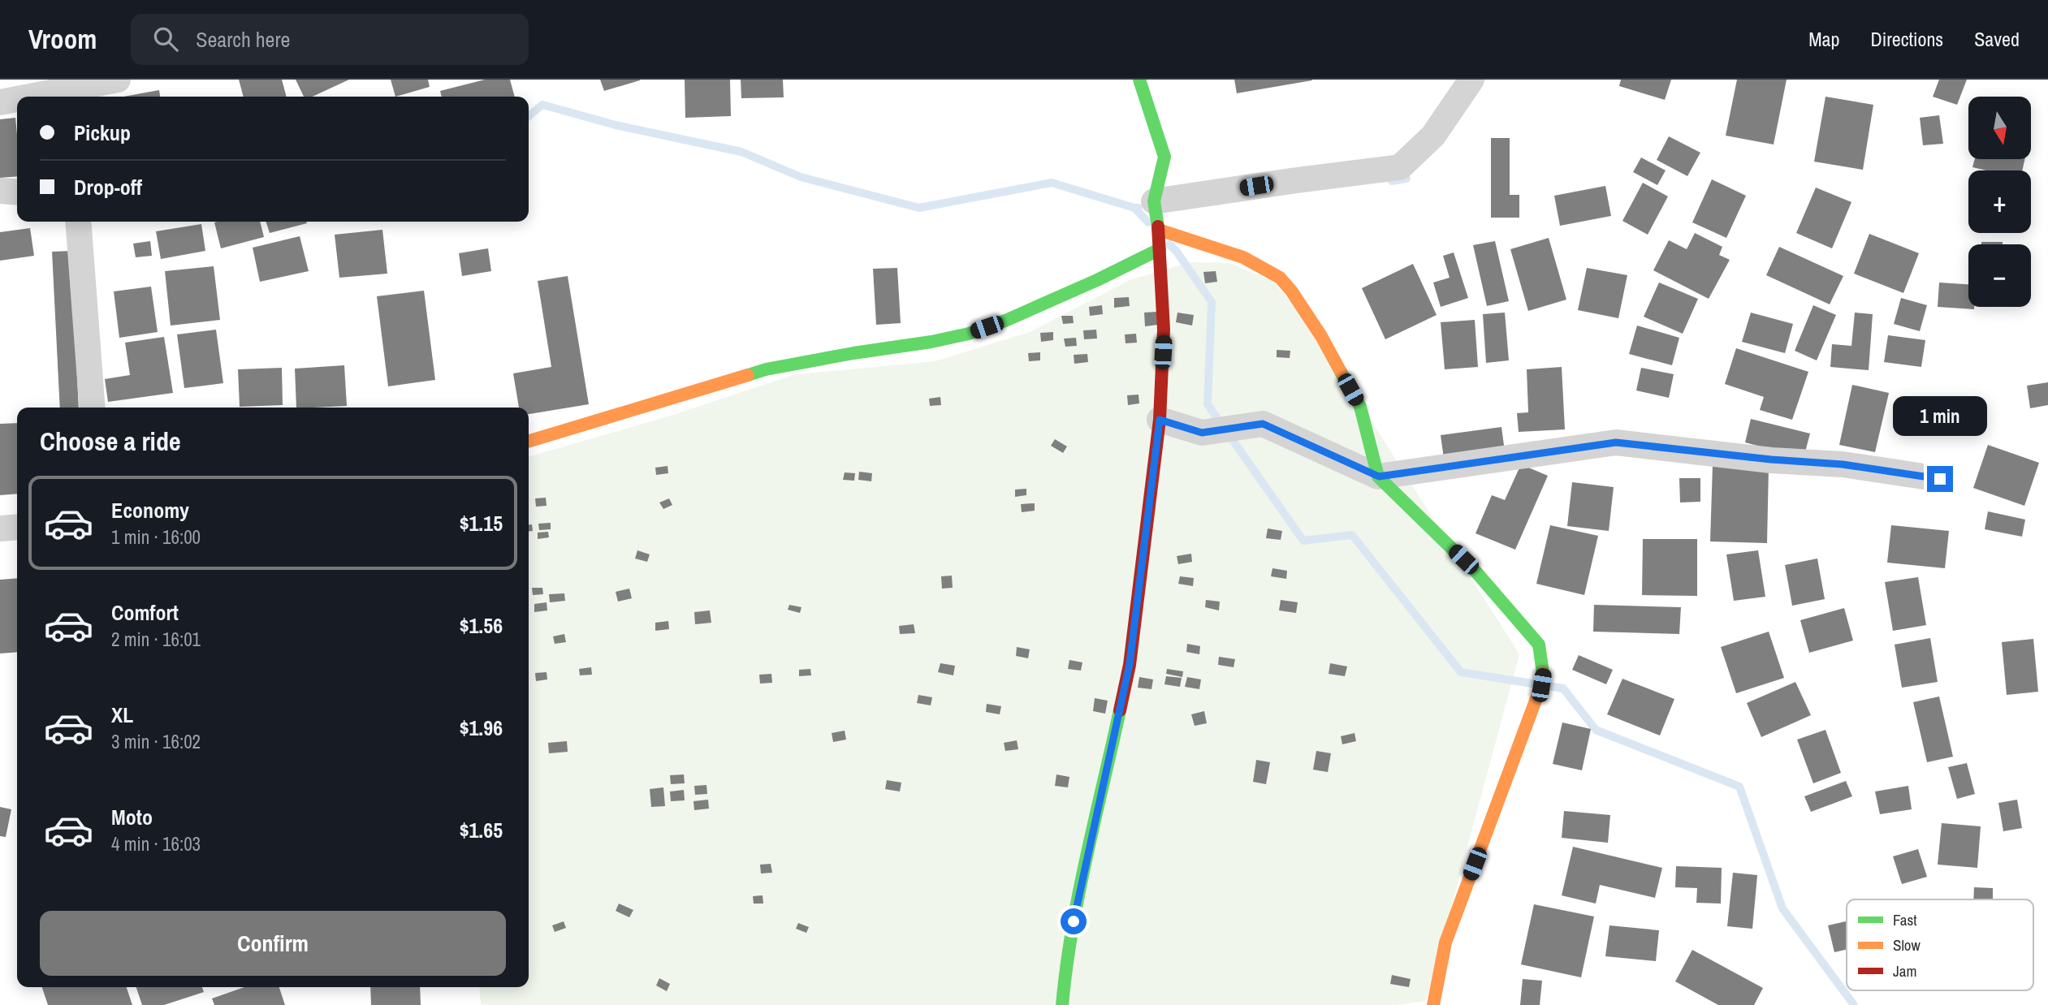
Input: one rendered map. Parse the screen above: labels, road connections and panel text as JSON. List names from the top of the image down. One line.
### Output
{"legend":["Fast","Slow","Jam"],"north":"bottom","page":{"header":"Vroom","search":"Search here","nav":["Map","Directions","Saved"],"map_buttons":["+","−"],"banner":["Pickup","Drop-off"],"bubble":"1 min","heading":"Choose a ride","list":[{"name":"Economy","note":"1 min · 16:00","value":"$1.15"},{"name":"Comfort","note":"2 min · 16:01","value":"$1.56"},{"name":"XL","note":"3 min · 16:02","value":"$1.96"},{"name":"Moto","note":"4 min · 16:03","value":"$1.65"}],"buttons":"Confirm"}}
